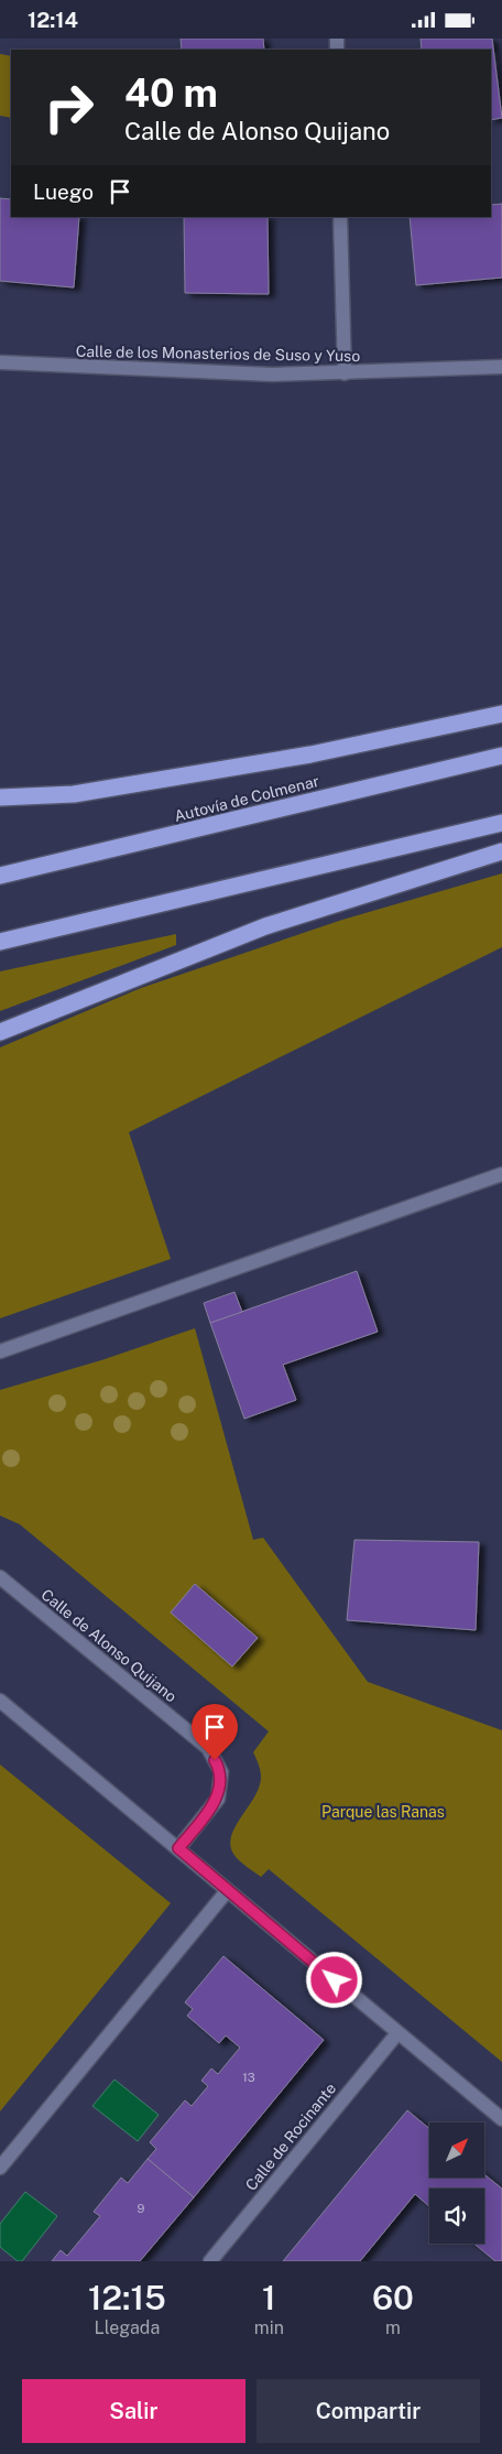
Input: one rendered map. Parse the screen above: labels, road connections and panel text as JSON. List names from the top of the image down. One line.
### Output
{"streets":{"highway":["Autovía de Colmenar"],"street":["Calle de los Monasterios de Suso y Yuso","Calle de Alonso Quijano","Calle de Rocinante"]},"parks":["Parque las Ranas"],"house_numbers":["13","9"],"north":"top right","page":{"status":"12:14","turn":["40 m","Calle de Alonso Quijano"],"then":"Luego","eta":["12:15","Llegada","1","min","60","m"],"buttons":["Salir","Compartir"]}}
